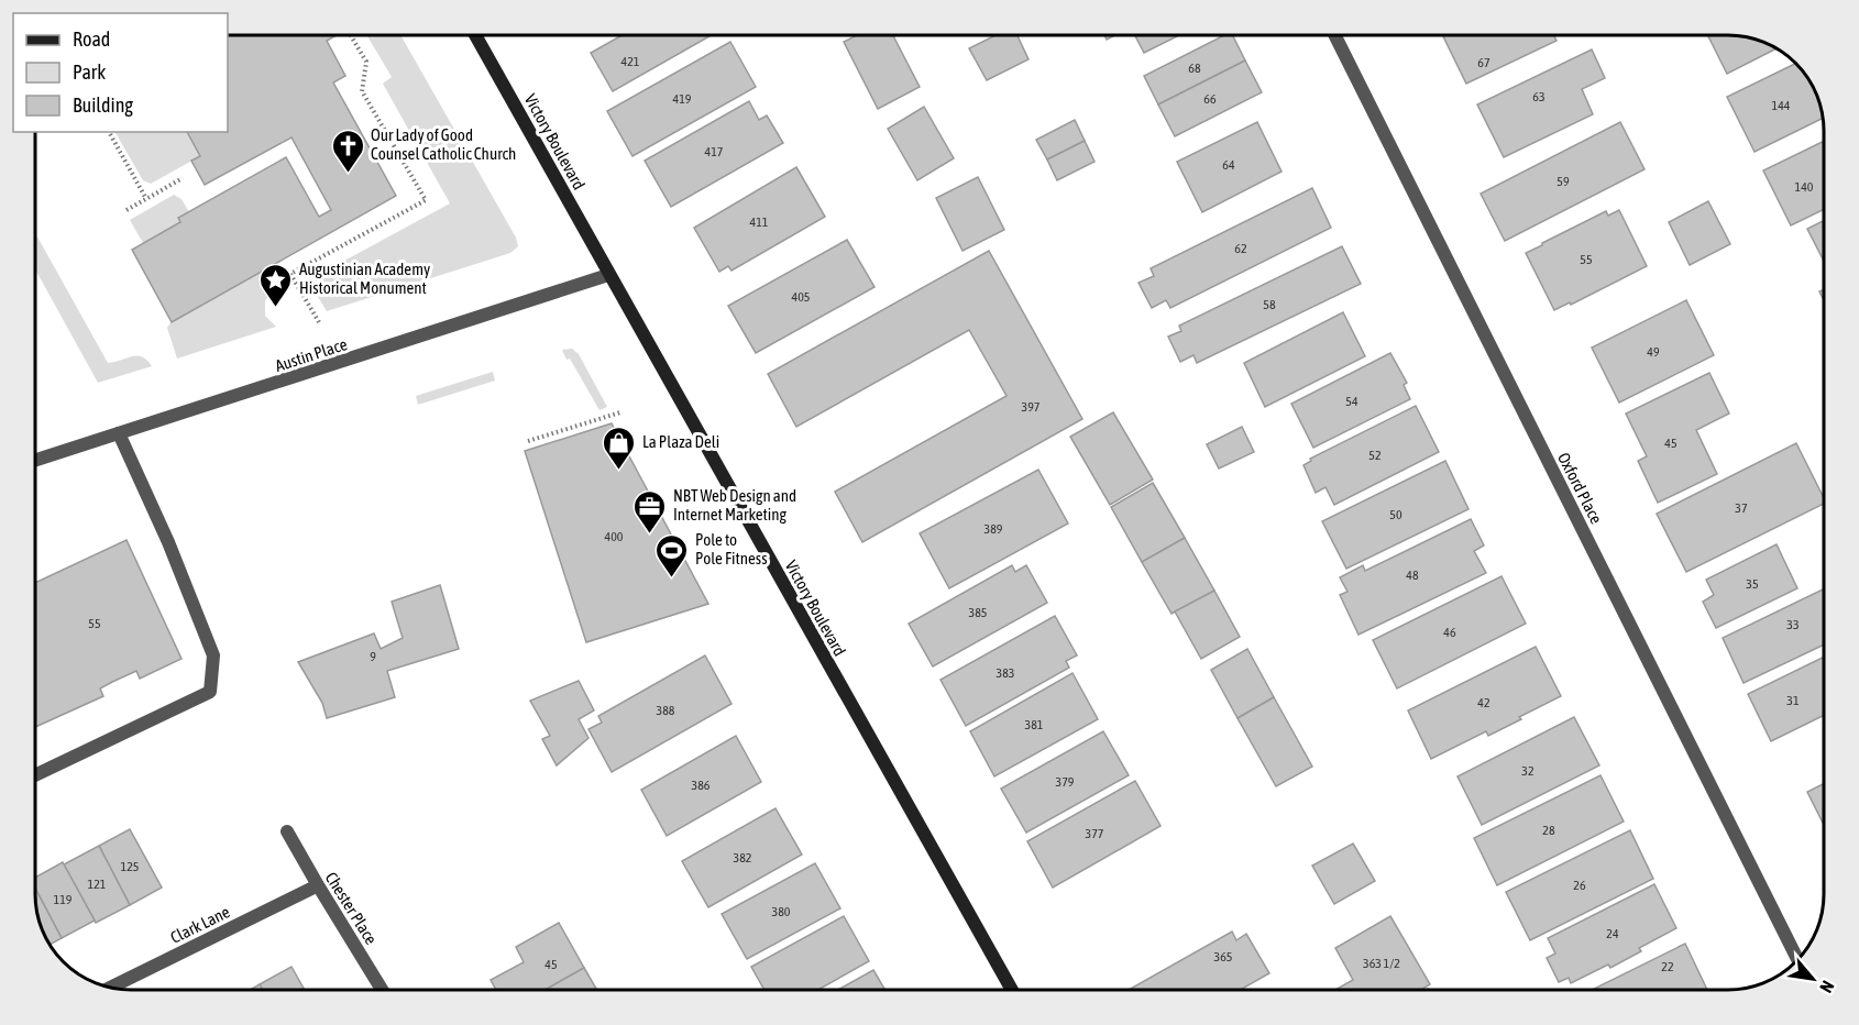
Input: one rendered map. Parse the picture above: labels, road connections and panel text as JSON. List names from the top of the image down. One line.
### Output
{"streets":{"main road":["Victory Boulevard"],"street":["Austin Place","Oxford Place","Chester Place","Clark Lane"]},"crossings":[["Victory Boulevard","Austin Place"],["Chester Place","Clark Lane"]],"places":{"church":["Our Lady of Good Counsel Catholic Church"],"place":["Augustinian Academy Historical Monument"],"shop":["La Plaza Deli"],"office":["NBT Web Design and Internet Marketing"],"sports":["Pole to Pole Fitness"]},"house_numbers":["421","67","68","63","419","66","144","417","64","59","140","411","62","55","405","58","49","54","397","45","52","37","50","389","400","48","35","385","55","33","46","9","383","31","42","388","381","32","379","386","28","377","382","125","121","26","119","380","24","365","363 1/2","45","22"],"legend":["Road","Park","Building"],"north":"bottom right"}
